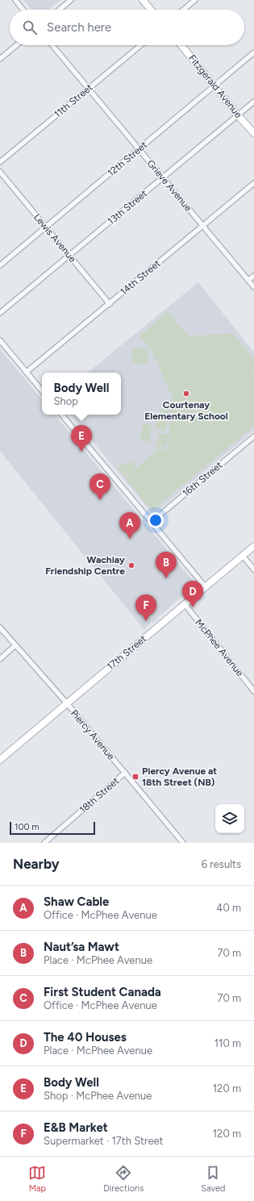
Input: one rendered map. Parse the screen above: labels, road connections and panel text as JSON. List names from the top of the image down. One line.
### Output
{"streets":{"street":["Fitzgerald Avenue","11th Street","12th Street","Grieve Avenue","13th Street","Lewis Avenue","14th Street","16th Street","McPhee Avenue","17th Street","Piercy Avenue","18th Street"]},"crossings":[["Fitzgerald Avenue","12th Street"],["Fitzgerald Avenue","13th Street"],["11th Street","Grieve Avenue"],["12th Street","Grieve Avenue"],["12th Street","Lewis Avenue"],["Grieve Avenue","13th Street"],["Grieve Avenue","14th Street"],["13th Street","Lewis Avenue"],["Lewis Avenue","14th Street"],["McPhee Avenue","17th Street"],["17th Street","Piercy Avenue"],["Piercy Avenue","18th Street"]],"places":{"other":["Courtenay Elementary School","Wachiay Friendship Centre"],"transit":["Piercy Avenue at 18th Street (NB)"]},"scale_bar":"100 m","page":{"search":"Search here","popup":["Body Well","Shop"],"pins":["E","C","A","B","D","F"],"scale":"100 m","heading":["Nearby","6 results"],"list":[{"mark":"A","name":"Shaw Cable","note":"Office · McPhee Avenue","value":"40 m"},{"mark":"B","name":"Naut’sa Mawt","note":"Place · McPhee Avenue","value":"70 m"},{"mark":"C","name":"First Student Canada","note":"Office · McPhee Avenue","value":"70 m"},{"mark":"D","name":"The 40 Houses","note":"Place · McPhee Avenue","value":"110 m"},{"mark":"E","name":"Body Well","note":"Shop · McPhee Avenue","value":"120 m"},{"mark":"F","name":"E&B Market","note":"Supermarket · 17th Street","value":"120 m"}],"nav":["Map","Directions","Saved"]}}
